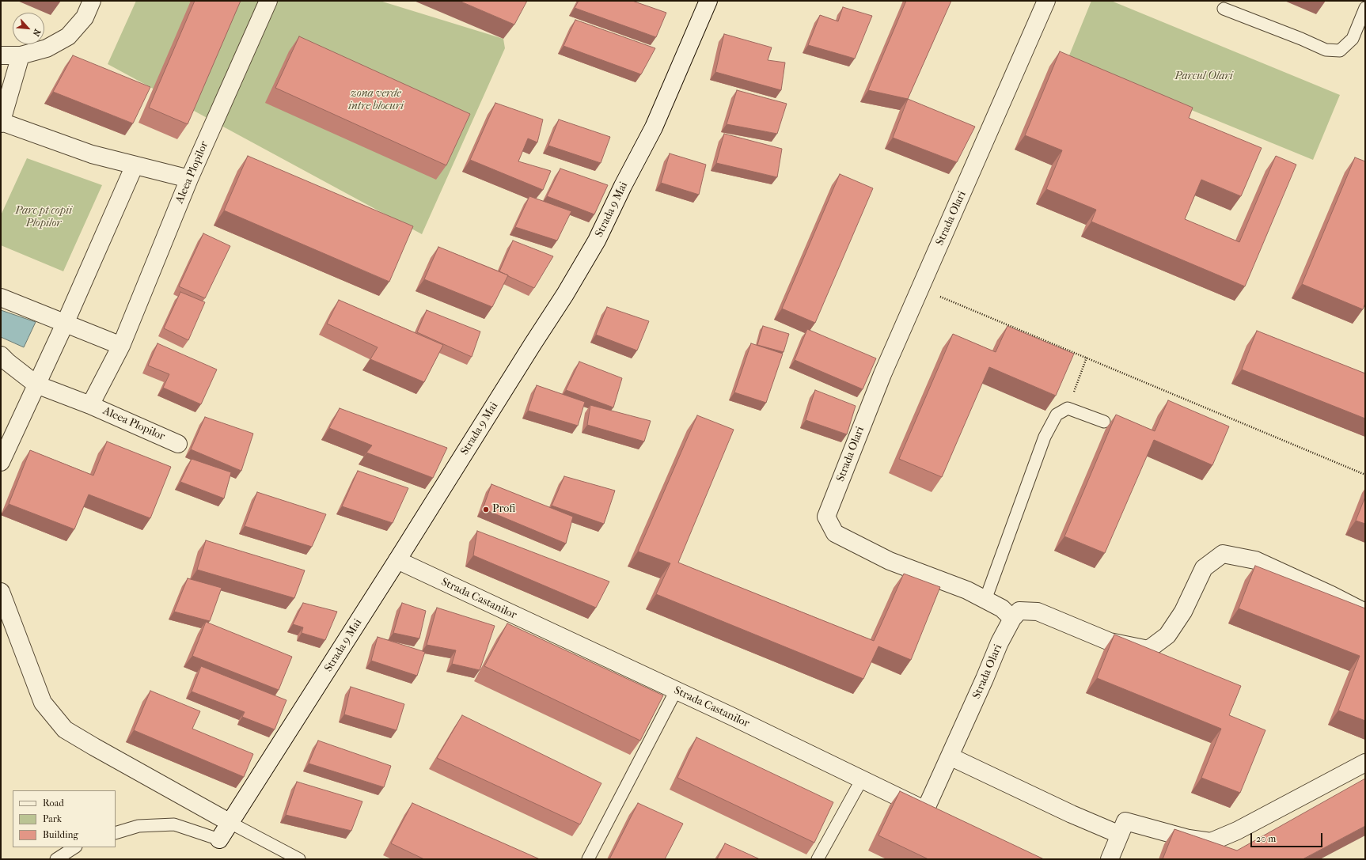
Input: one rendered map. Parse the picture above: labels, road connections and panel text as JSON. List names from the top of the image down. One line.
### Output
{"streets":{"street":["Aleea Plopilor","Strada 9 Mai","Strada Olari","Strada Castanilor"]},"crossings":[["Strada 9 Mai","Strada Castanilor"],["Strada Olari","Strada Castanilor"]],"parks":["Parcul Olari","zona verde intre blocuri","Parc pt copii Plopilor"],"places":["Profi"],"legend":["Road","Park","Building"],"scale_bar":"20 m","north":"bottom right"}
